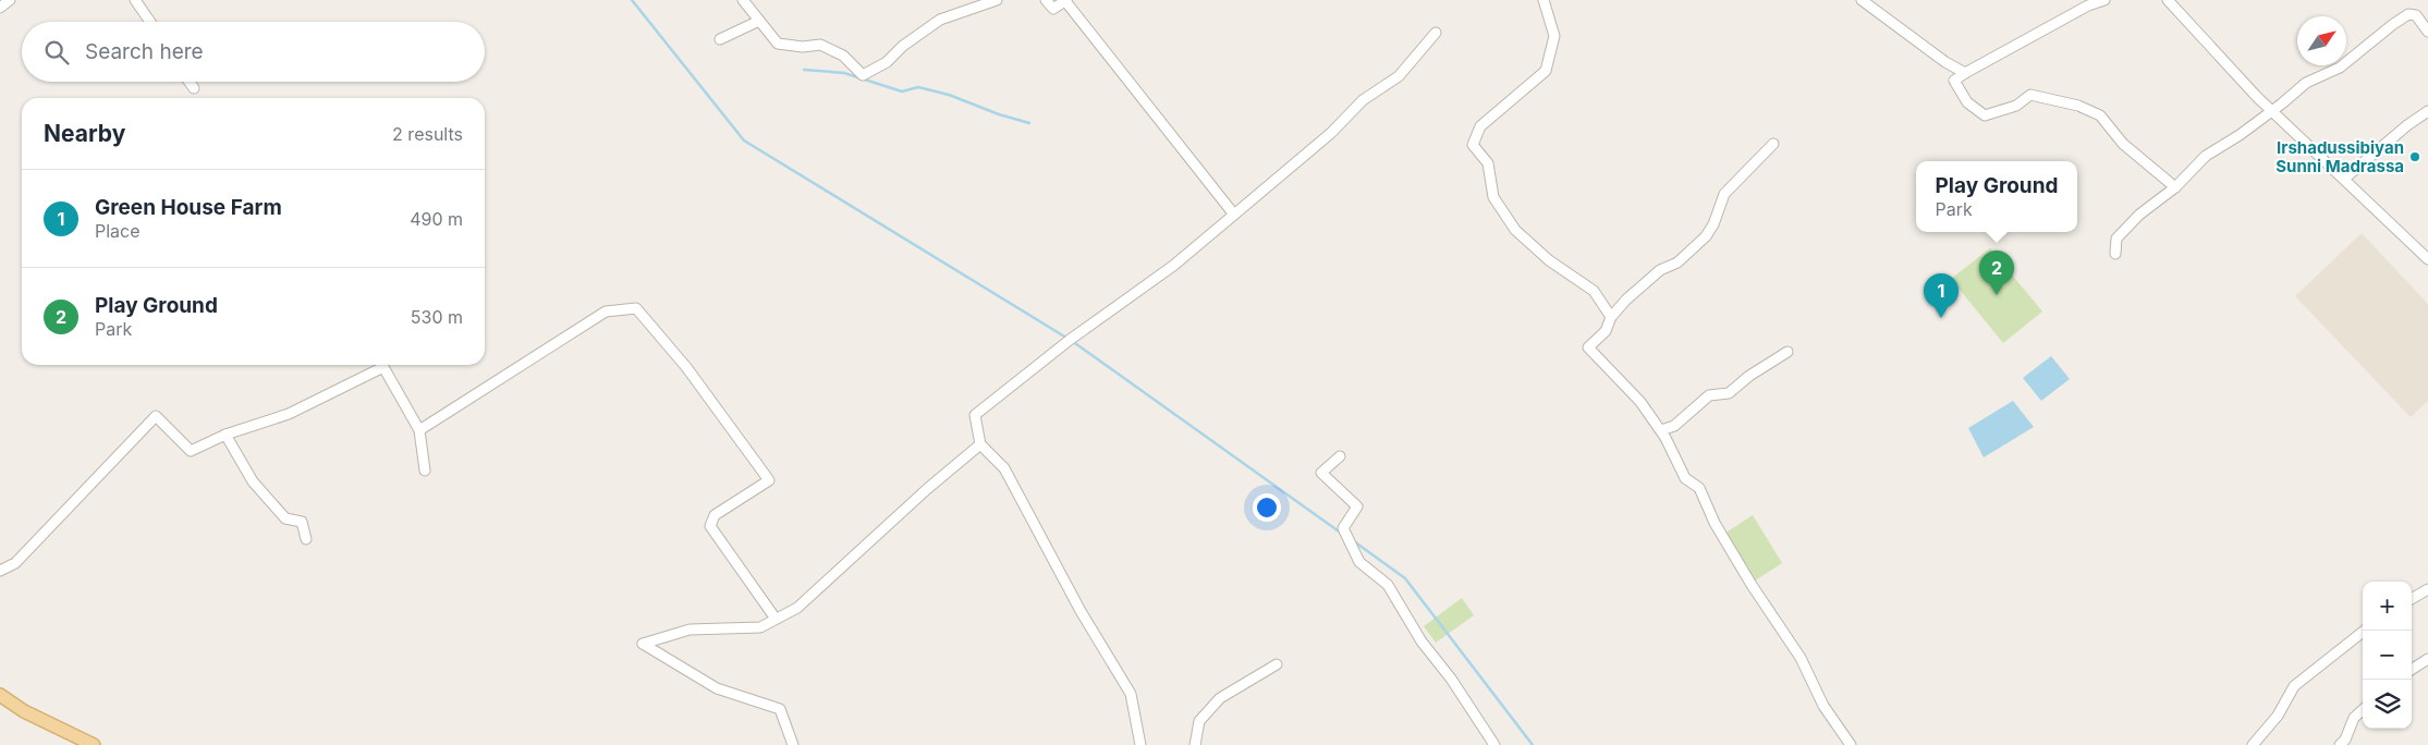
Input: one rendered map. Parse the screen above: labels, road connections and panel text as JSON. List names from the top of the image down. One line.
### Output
{"places":["Irshadussibiyan Sunni Madrassa"],"north":"top right","page":{"search":"Search here","heading":["Nearby","2 results"],"popup":["Play Ground","Park"],"list":[{"mark":"1","name":"Green House Farm","note":"Place","value":"490 m"},{"mark":"2","name":"Play Ground","note":"Park","value":"530 m"}],"pins":["2","1"],"map_buttons":["+","−"]}}
